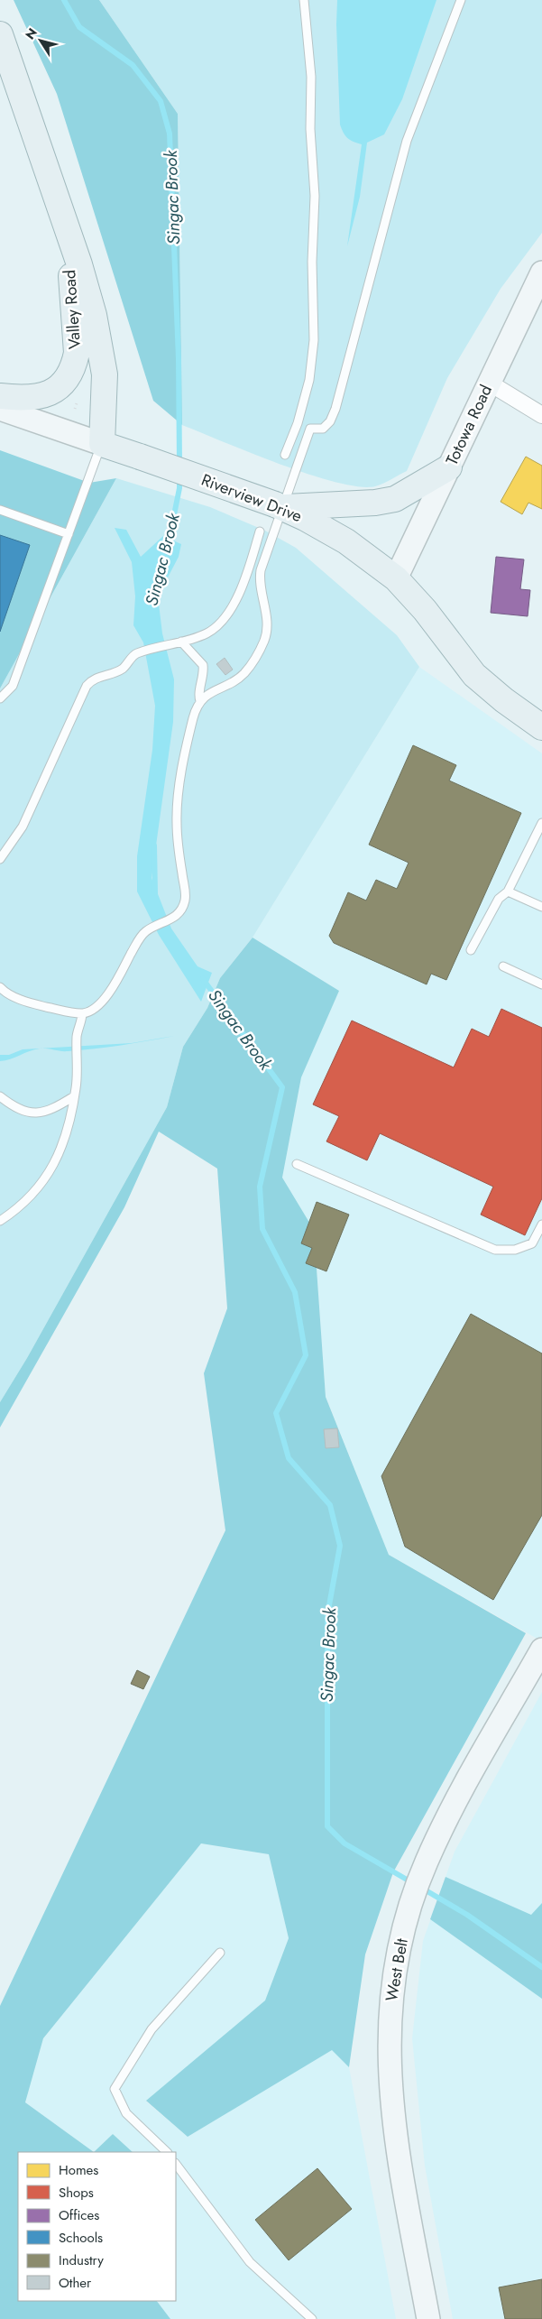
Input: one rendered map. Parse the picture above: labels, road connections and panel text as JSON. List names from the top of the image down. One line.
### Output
{"streets":{"main road":["Valley Road","Totowa Road","Riverview Drive","West Belt"]},"crossings":[["Valley Road","Riverview Drive"],["Totowa Road","Riverview Drive"]],"water":["Singac Brook"],"legend":["Homes","Shops","Offices","Schools","Industry","Other"],"north":"top left"}
